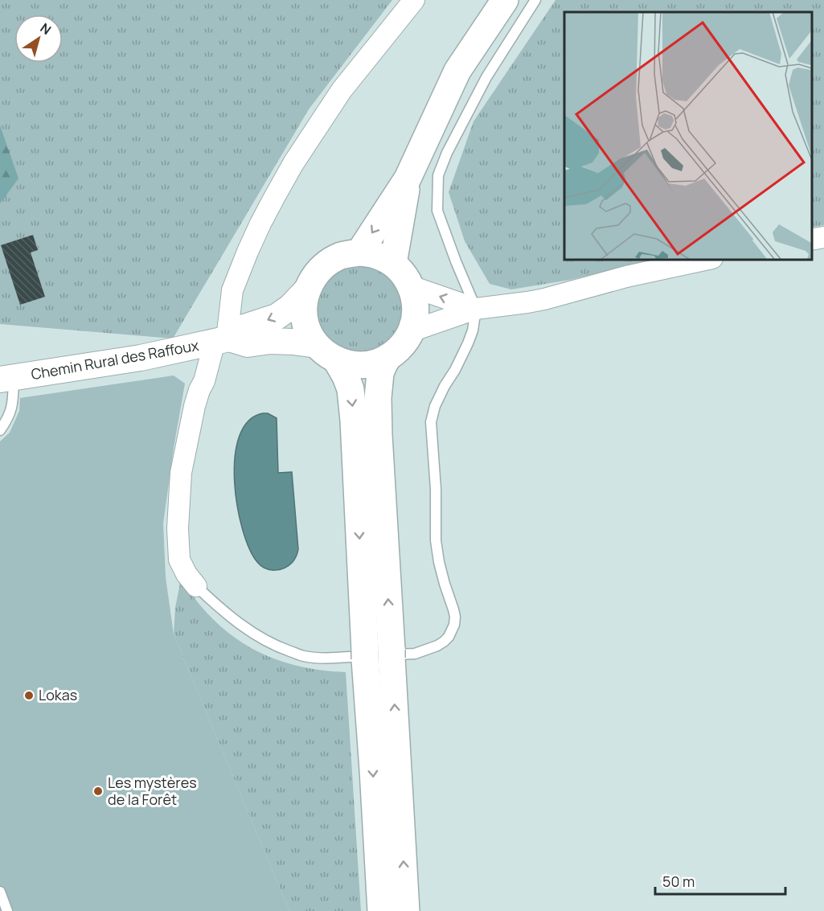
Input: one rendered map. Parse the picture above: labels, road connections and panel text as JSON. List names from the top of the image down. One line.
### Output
{"streets":{"street":["Chemin Rural des Raffoux"]},"places":["Lokas","Les mystères de la Forêt"],"scale_bar":"50 m","north":"top right"}
